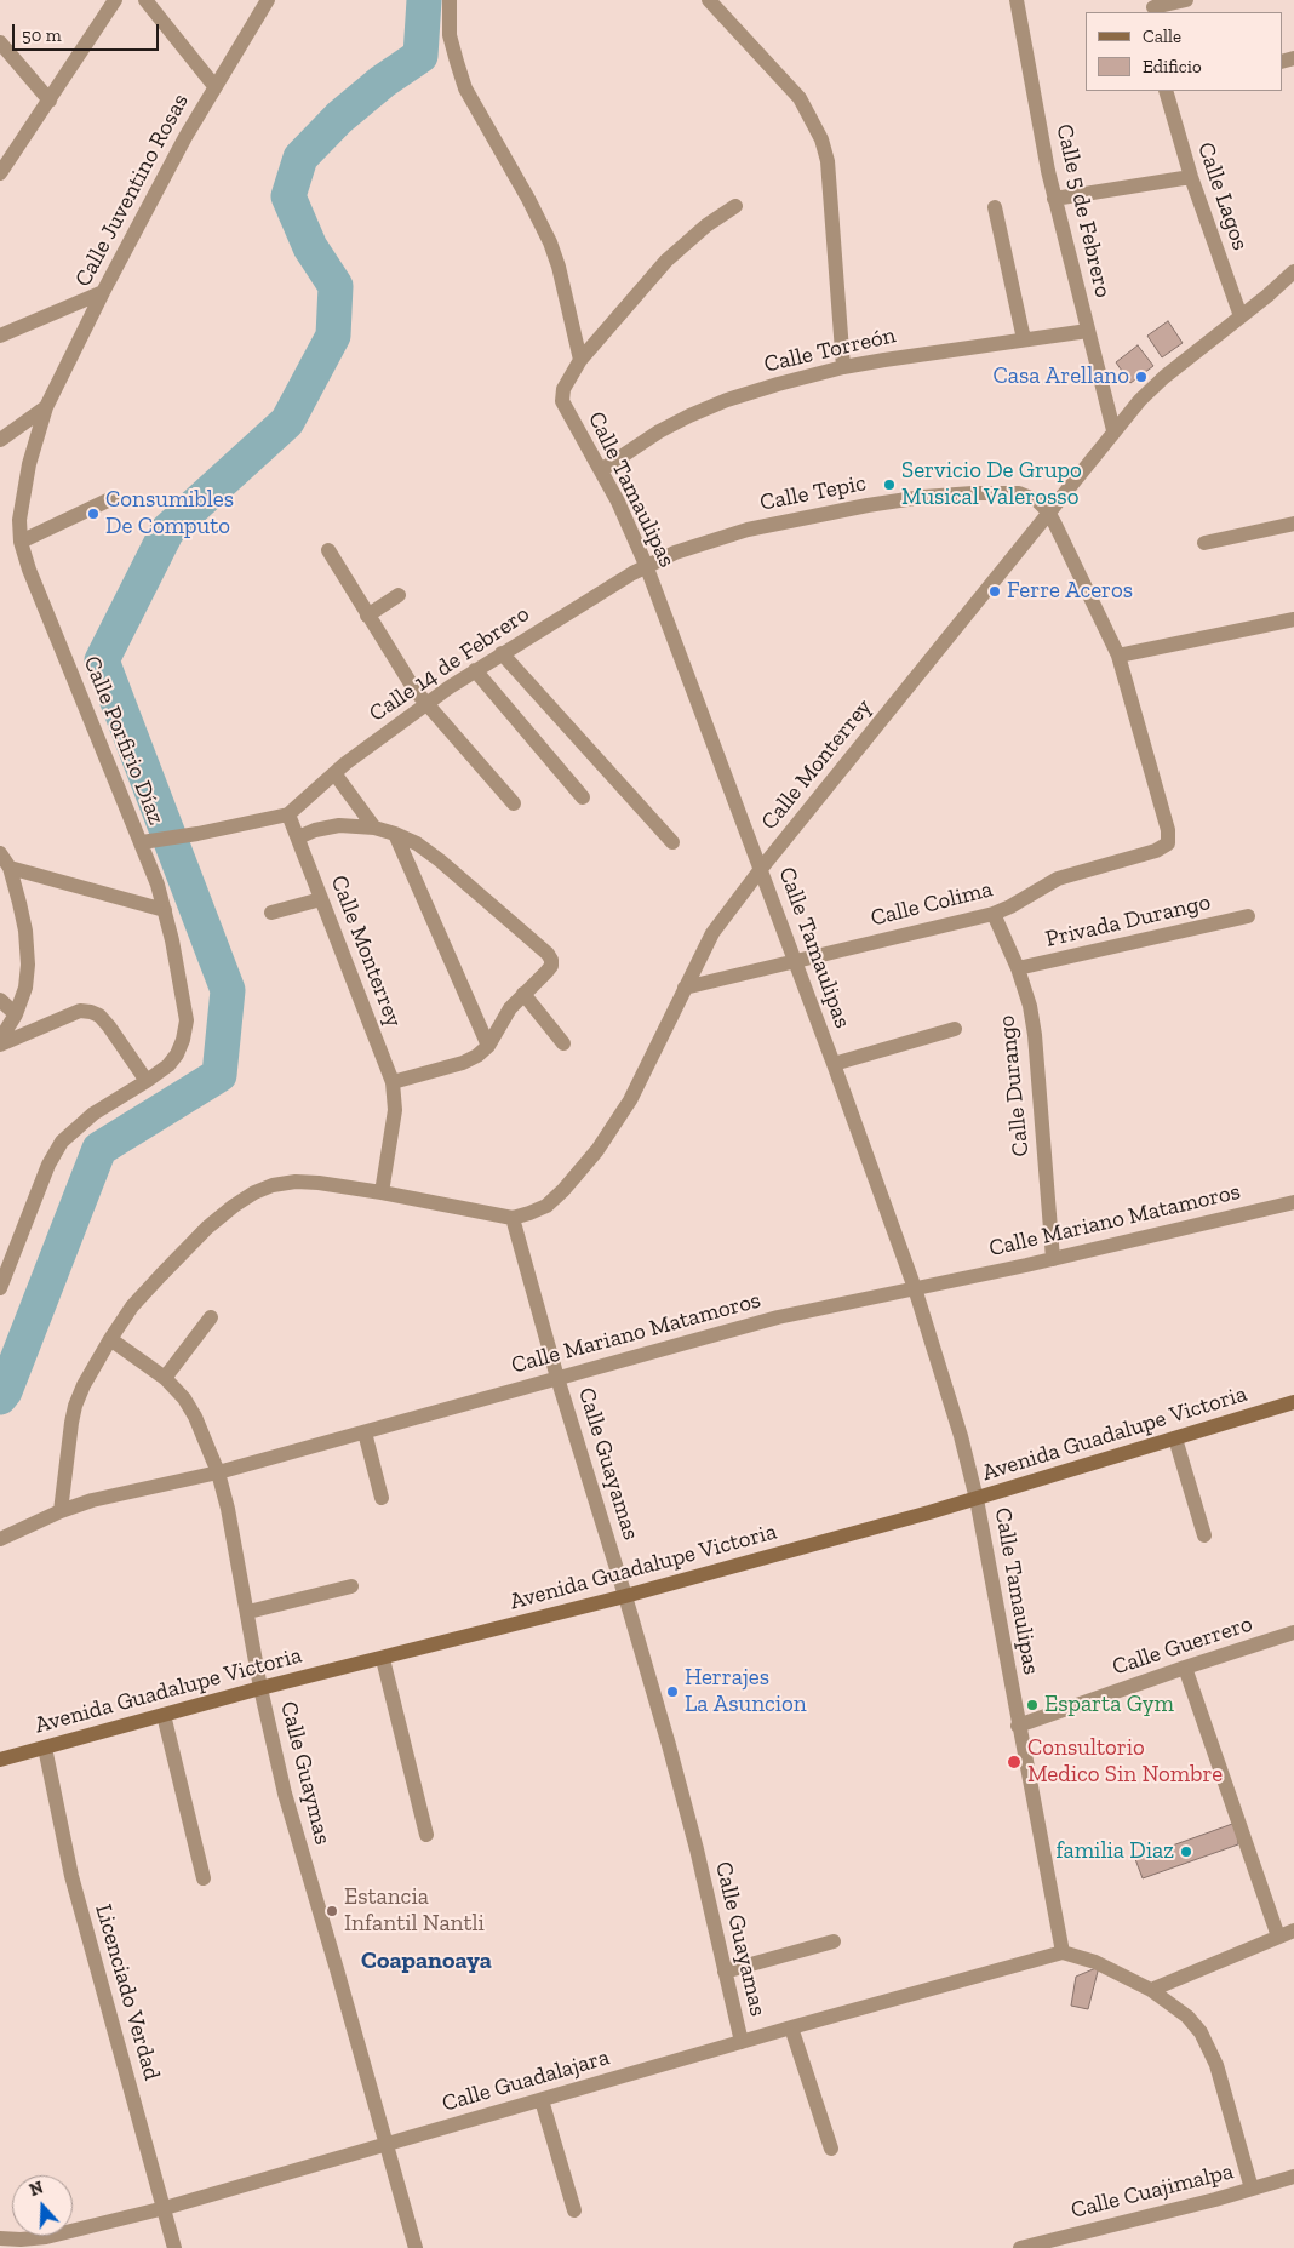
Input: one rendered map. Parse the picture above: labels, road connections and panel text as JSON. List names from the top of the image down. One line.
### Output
{"streets":{"main road":["Avenida Guadalupe Victoria"],"street":["Calle Juventino Rosas","Calle Lagos","Calle 5 de Febrero","Calle Torreón","Calle Tamaulipas","Calle Tepic","Calle 14 de Febrero","Calle Porfirio Díaz","Calle Monterrey","Calle Colima","Privada Durango","Calle Durango","Calle Mariano Matamoros","Calle Guayamas","Calle Guerrero","Calle Guaymas","Licenciado Verdad","Calle Guadalajara","Calle Cuajimalpa"]},"crossings":[["Calle Juventino Rosas","Calle Porfirio Díaz"],["Calle Lagos","Calle Monterrey"],["Calle 5 de Febrero","Calle Torreón"],["Calle 5 de Febrero","Calle Monterrey"],["Calle Torreón","Calle Tamaulipas"],["Calle Tamaulipas","Calle Tepic"],["Calle Tamaulipas","Calle 14 de Febrero"],["Calle Tamaulipas","Calle Monterrey"],["Calle Tamaulipas","Calle Colima"],["Calle Tamaulipas","Calle Mariano Matamoros"],["Calle Tamaulipas","Avenida Guadalupe Victoria"],["Calle Tamaulipas","Calle Guerrero"],["Calle Tamaulipas","Calle Guadalajara"],["Calle Tepic","Calle 14 de Febrero"],["Calle Tepic","Calle Monterrey"],["Calle 14 de Febrero","Calle Monterrey"],["Calle Monterrey","Calle Colima"],["Calle Monterrey","Calle Mariano Matamoros"],["Calle Monterrey","Calle Guayamas"],["Calle Monterrey","Calle Guaymas"],["Calle Colima","Calle Durango"],["Privada Durango","Calle Durango"],["Calle Durango","Calle Mariano Matamoros"],["Calle Mariano Matamoros","Calle Guayamas"],["Calle Mariano Matamoros","Calle Guaymas"],["Avenida Guadalupe Victoria","Calle Guayamas"],["Avenida Guadalupe Victoria","Calle Guaymas"],["Avenida Guadalupe Victoria","Licenciado Verdad"],["Calle Guayamas","Calle Guadalajara"],["Calle Guaymas","Calle Guadalajara"],["Licenciado Verdad","Calle Guadalajara"]],"districts":["Coapanoaya"],"places":["Casa Arellano","Servicio De Grupo Musical Valerosso","Consumibles De Computo","Ferre Aceros","Herrajes La Asuncion","Esparta Gym","Consultorio Medico Sin Nombre","familia Diaz","Estancia Infantil Nantli"],"legend":["Calle","Edificio"],"scale_bar":"50 m","north":"top"}
